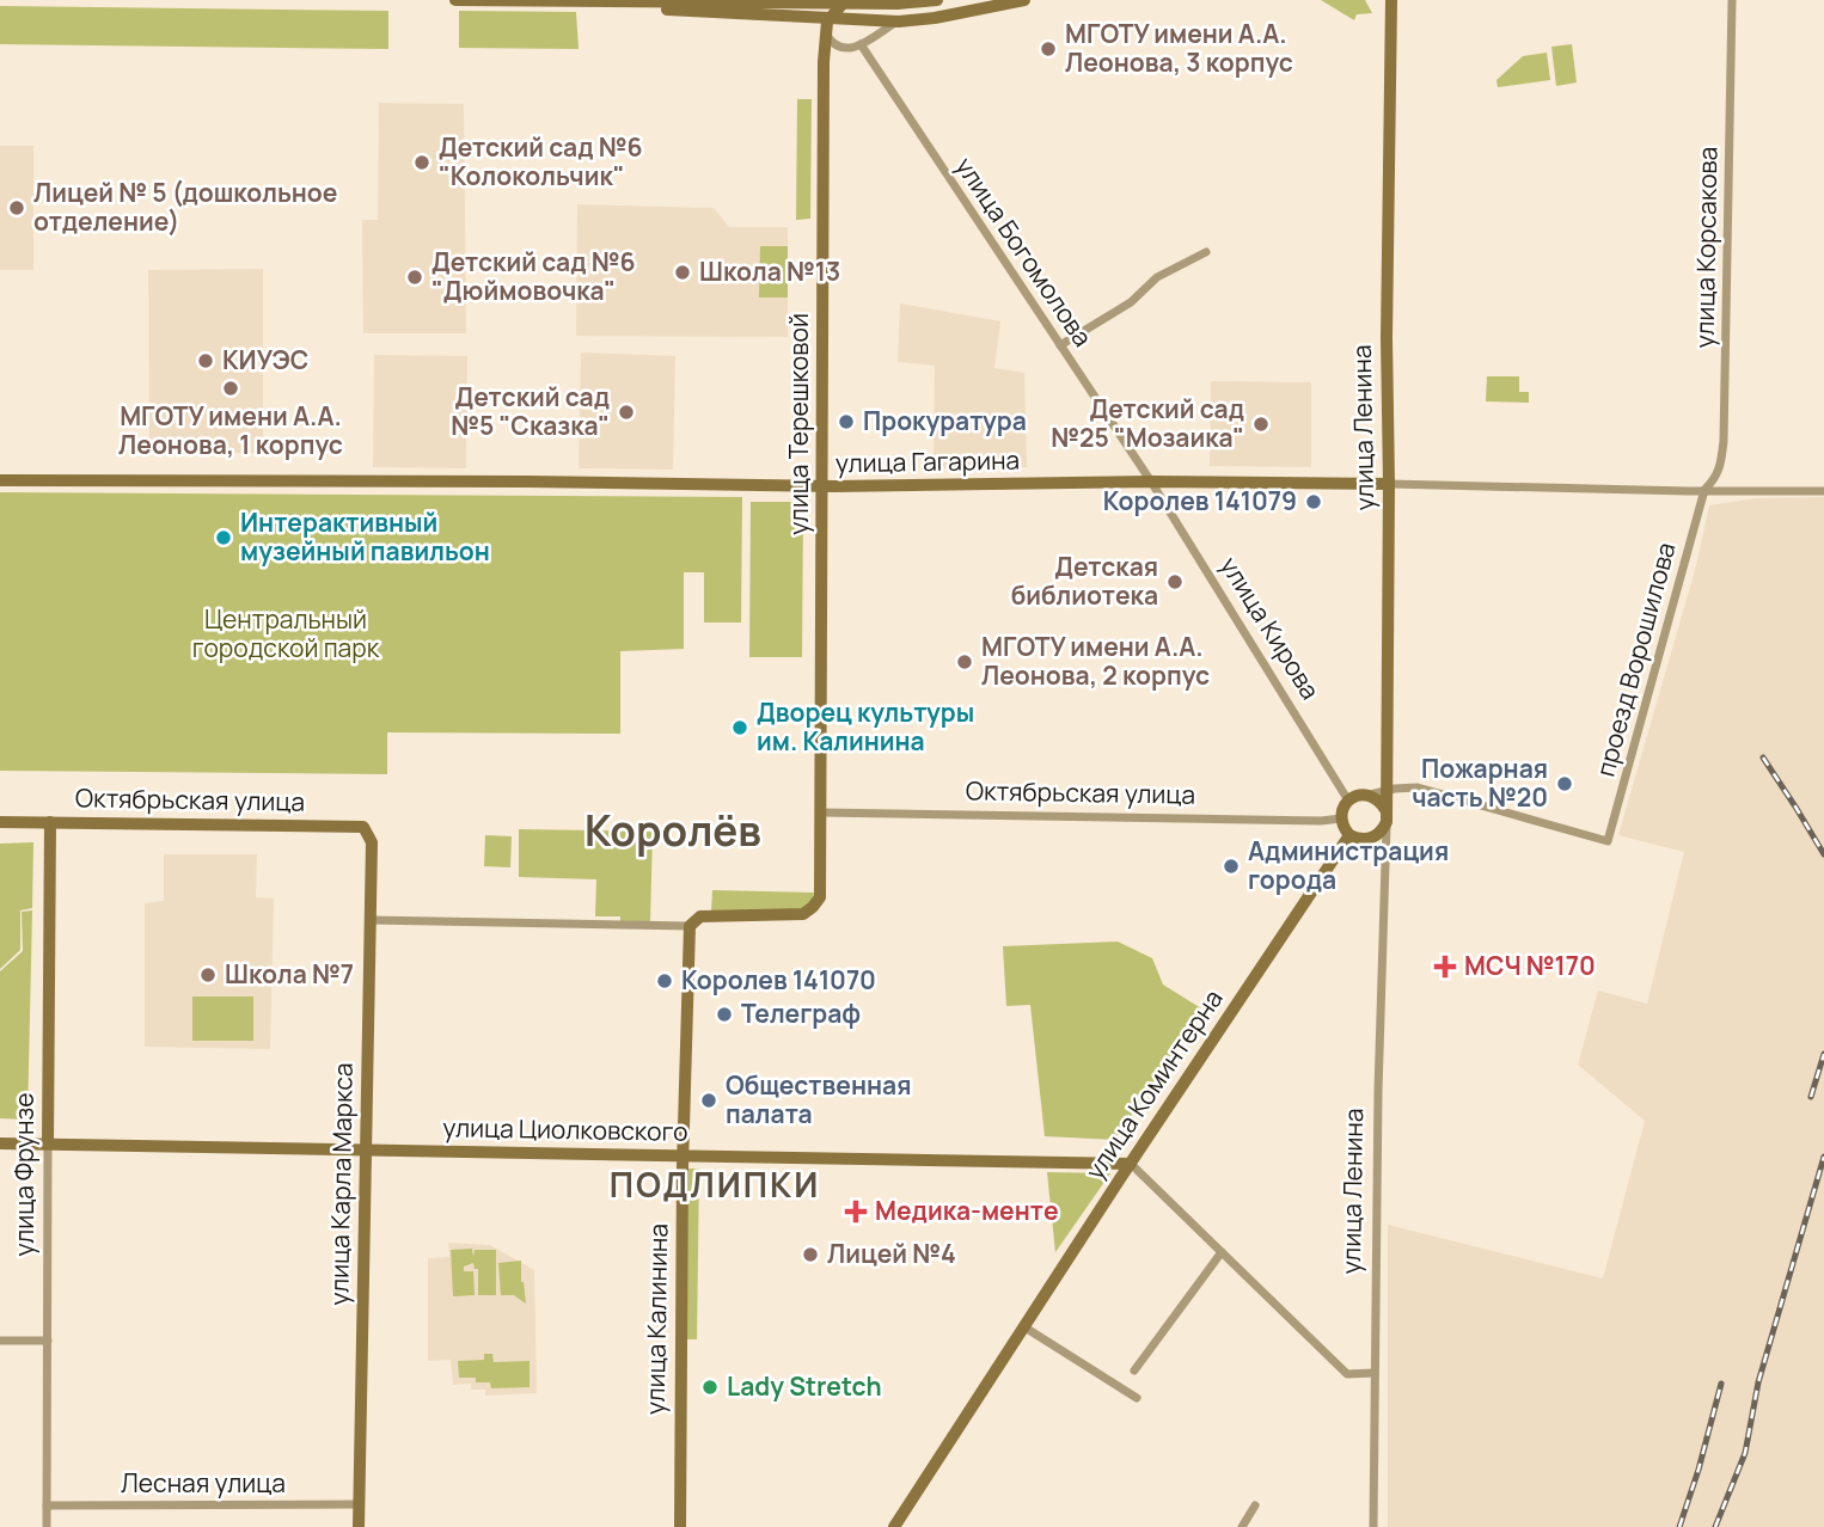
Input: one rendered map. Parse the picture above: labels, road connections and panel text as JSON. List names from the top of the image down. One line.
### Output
{"streets":{"main road":["улица Терешковой","улица Ленина","улица Гагарина","Октябрьская улица","улица Коминтерна","улица Циолковского","улица Фрунзе","улица Карла Маркса","улица Калинина"],"street":["улица Корсакова","улица Богомолова","улица Кирова","проезд Ворошилова","Лесная улица"]},"crossings":[["улица Корсакова","улица Гагарина"],["улица Корсакова","проезд Ворошилова"],["улица Богомолова","улица Гагарина"],["улица Богомолова","улица Кирова"],["улица Терешковой","улица Гагарина"],["улица Терешковой","Октябрьская улица"],["улица Терешковой","улица Калинина"],["улица Ленина","улица Гагарина"],["улица Ленина","улица Кирова"],["улица Ленина","проезд Ворошилова"],["улица Ленина","Октябрьская улица"],["улица Ленина","улица Коминтерна"],["улица Гагарина","улица Кирова"],["улица Гагарина","проезд Ворошилова"],["улица Кирова","Октябрьская улица"],["улица Кирова","улица Коминтерна"],["Октябрьская улица","улица Коминтерна"],["Октябрьская улица","улица Фрунзе"],["Октябрьская улица","улица Карла Маркса"],["улица Коминтерна","улица Циолковского"],["улица Циолковского","улица Фрунзе"],["улица Циолковского","улица Карла Маркса"],["улица Циолковского","улица Калинина"],["улица Фрунзе","Лесная улица"],["улица Карла Маркса","Лесная улица"]],"districts":["Королёв","ПОДЛИПКИ"],"parks":["Центральный городской парк"],"places":{"other":["МГОТУ имени А.А. Леонова, 3 корпус","Детский сад №6 \"Колокольчик\"","Лицей № 5 (дошкольное отделение)","Школа №13","Детский сад №6 \"Дюймовочка\"","КИУЭС","МГОТУ имени А.А. Леонова, 1 корпус","Детский сад №5 \"Сказка\"","Прокуратура","Детский сад №25 \"Мозаика\"","Королев 141079","Интерактивный музейный павильон","Детская библиотека","МГОТУ имени А.А. Леонова, 2 корпус","Дворец культуры им. Калинина","Пожарная часть №20","Администрация города","Школа №7","Королев 141070","Телеграф","Общественная палата","Лицей №4","Lady Stretch"],"health":["МСЧ №170","Медика-менте"]}}
